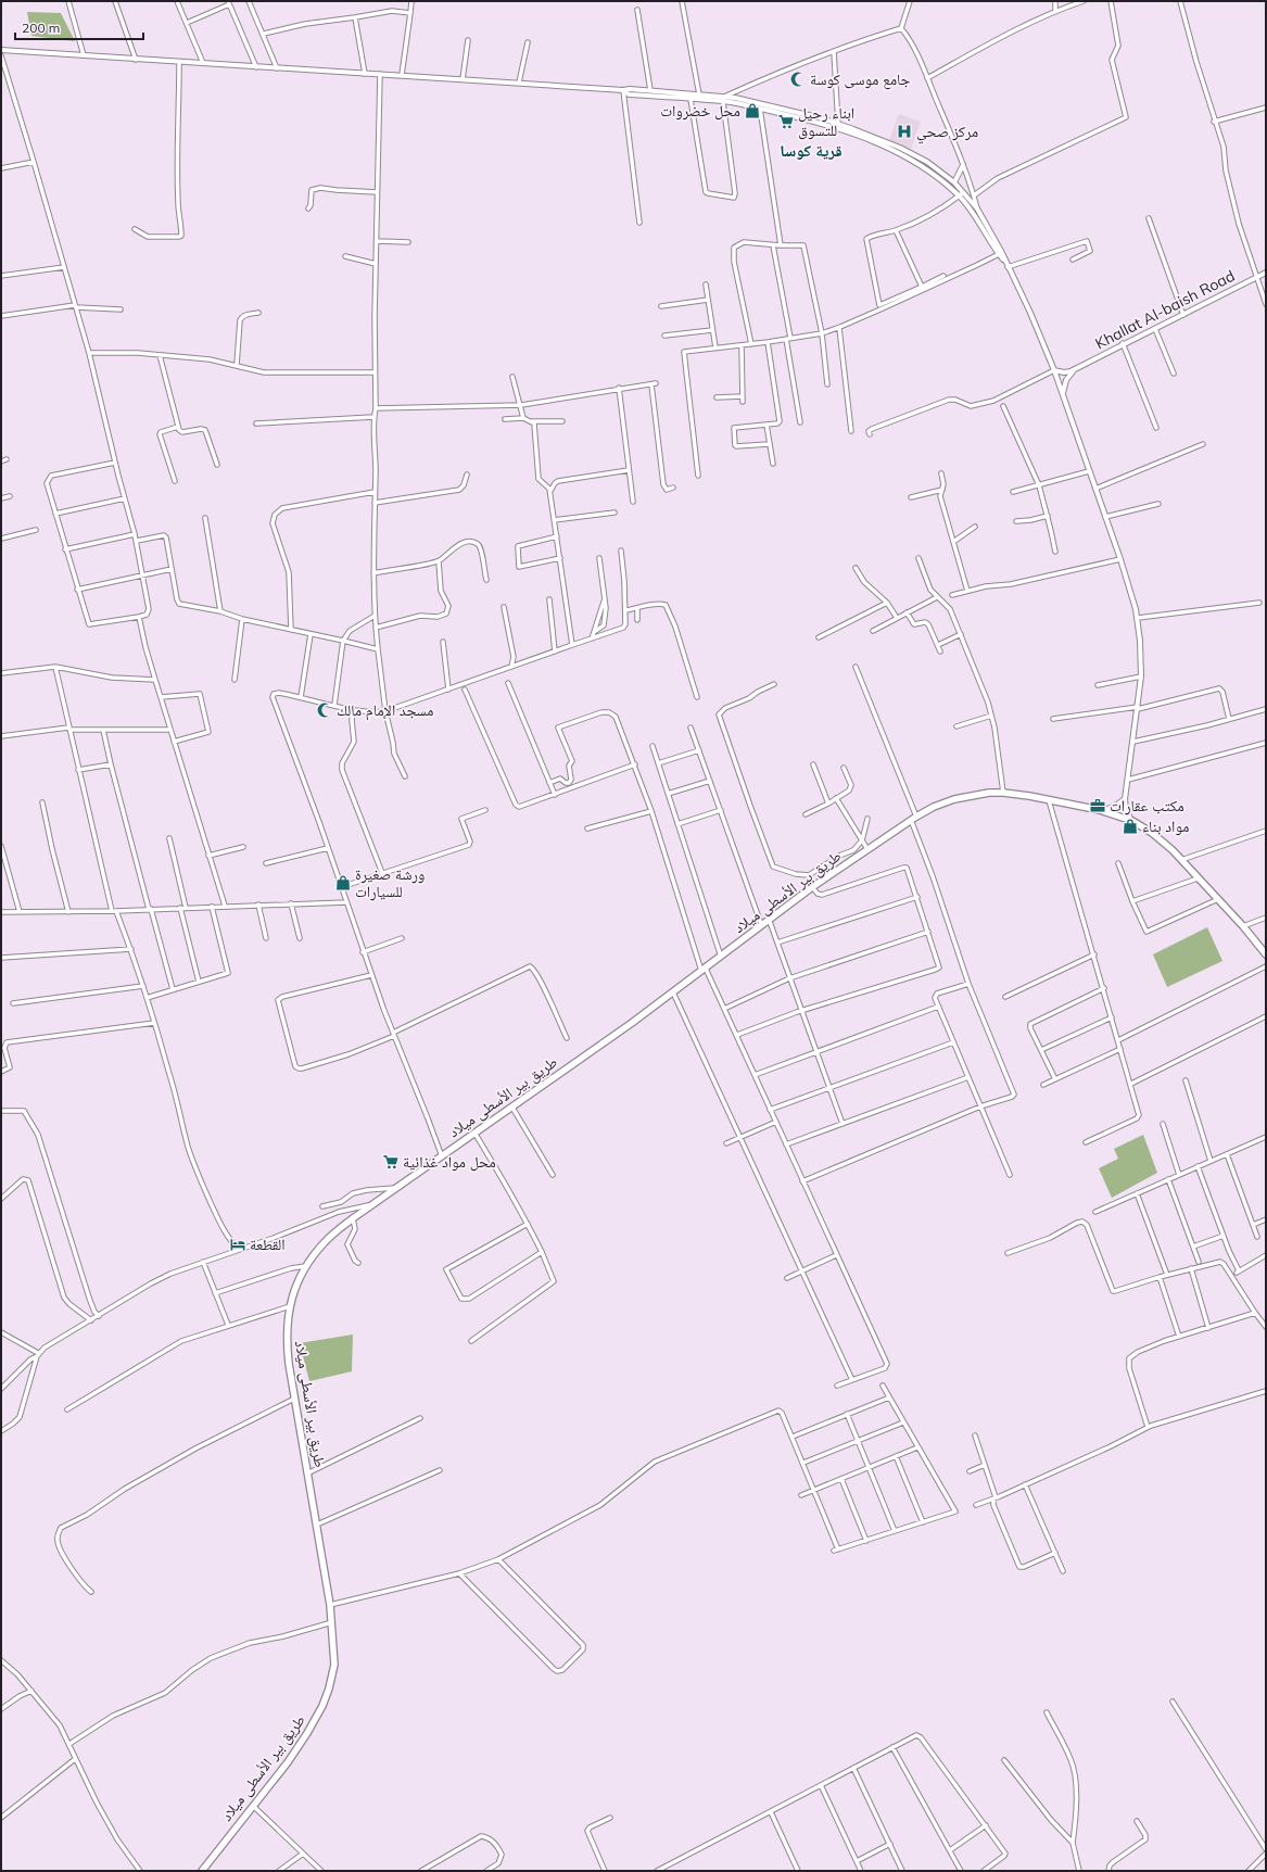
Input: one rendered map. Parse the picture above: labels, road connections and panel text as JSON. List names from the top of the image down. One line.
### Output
{"streets":{"main road":["طريق بير الأسطى ميلاد"],"street":["Khallat Al-baish Road"]},"districts":["قرية كوسا"],"places":{"mosque":["جامع موسى كوسة","مسجد الإمام مالك"],"shop":["محل خضروات","مواد بناء","ورشة صغيرة للسيارات"],"supermarket":["ابناء رحيل للتسوق","محل مواد غذائية"],"hospital":["مركز صحي"],"office":["مكتب عقارات"],"hotel":["القطعة"]},"scale_bar":"200 m"}
